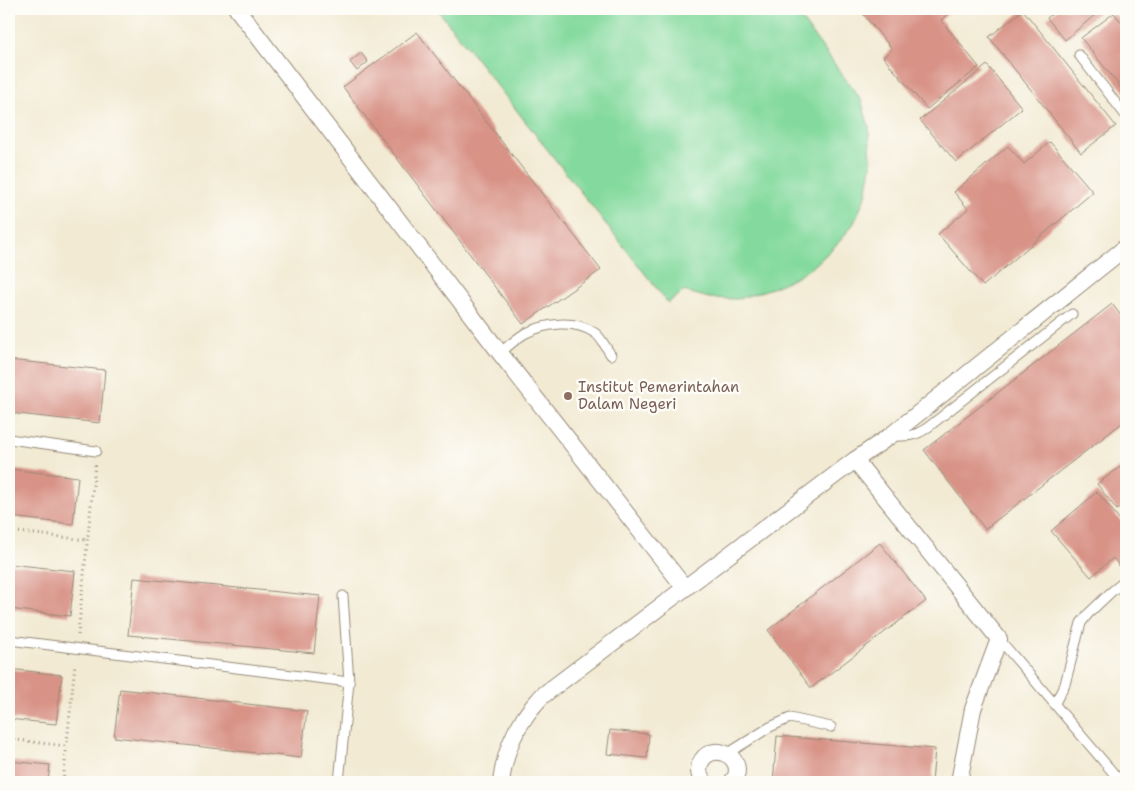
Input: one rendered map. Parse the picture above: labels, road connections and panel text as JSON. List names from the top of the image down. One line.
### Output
{"places":["Institut Pemerintahan Dalam Negeri"]}
